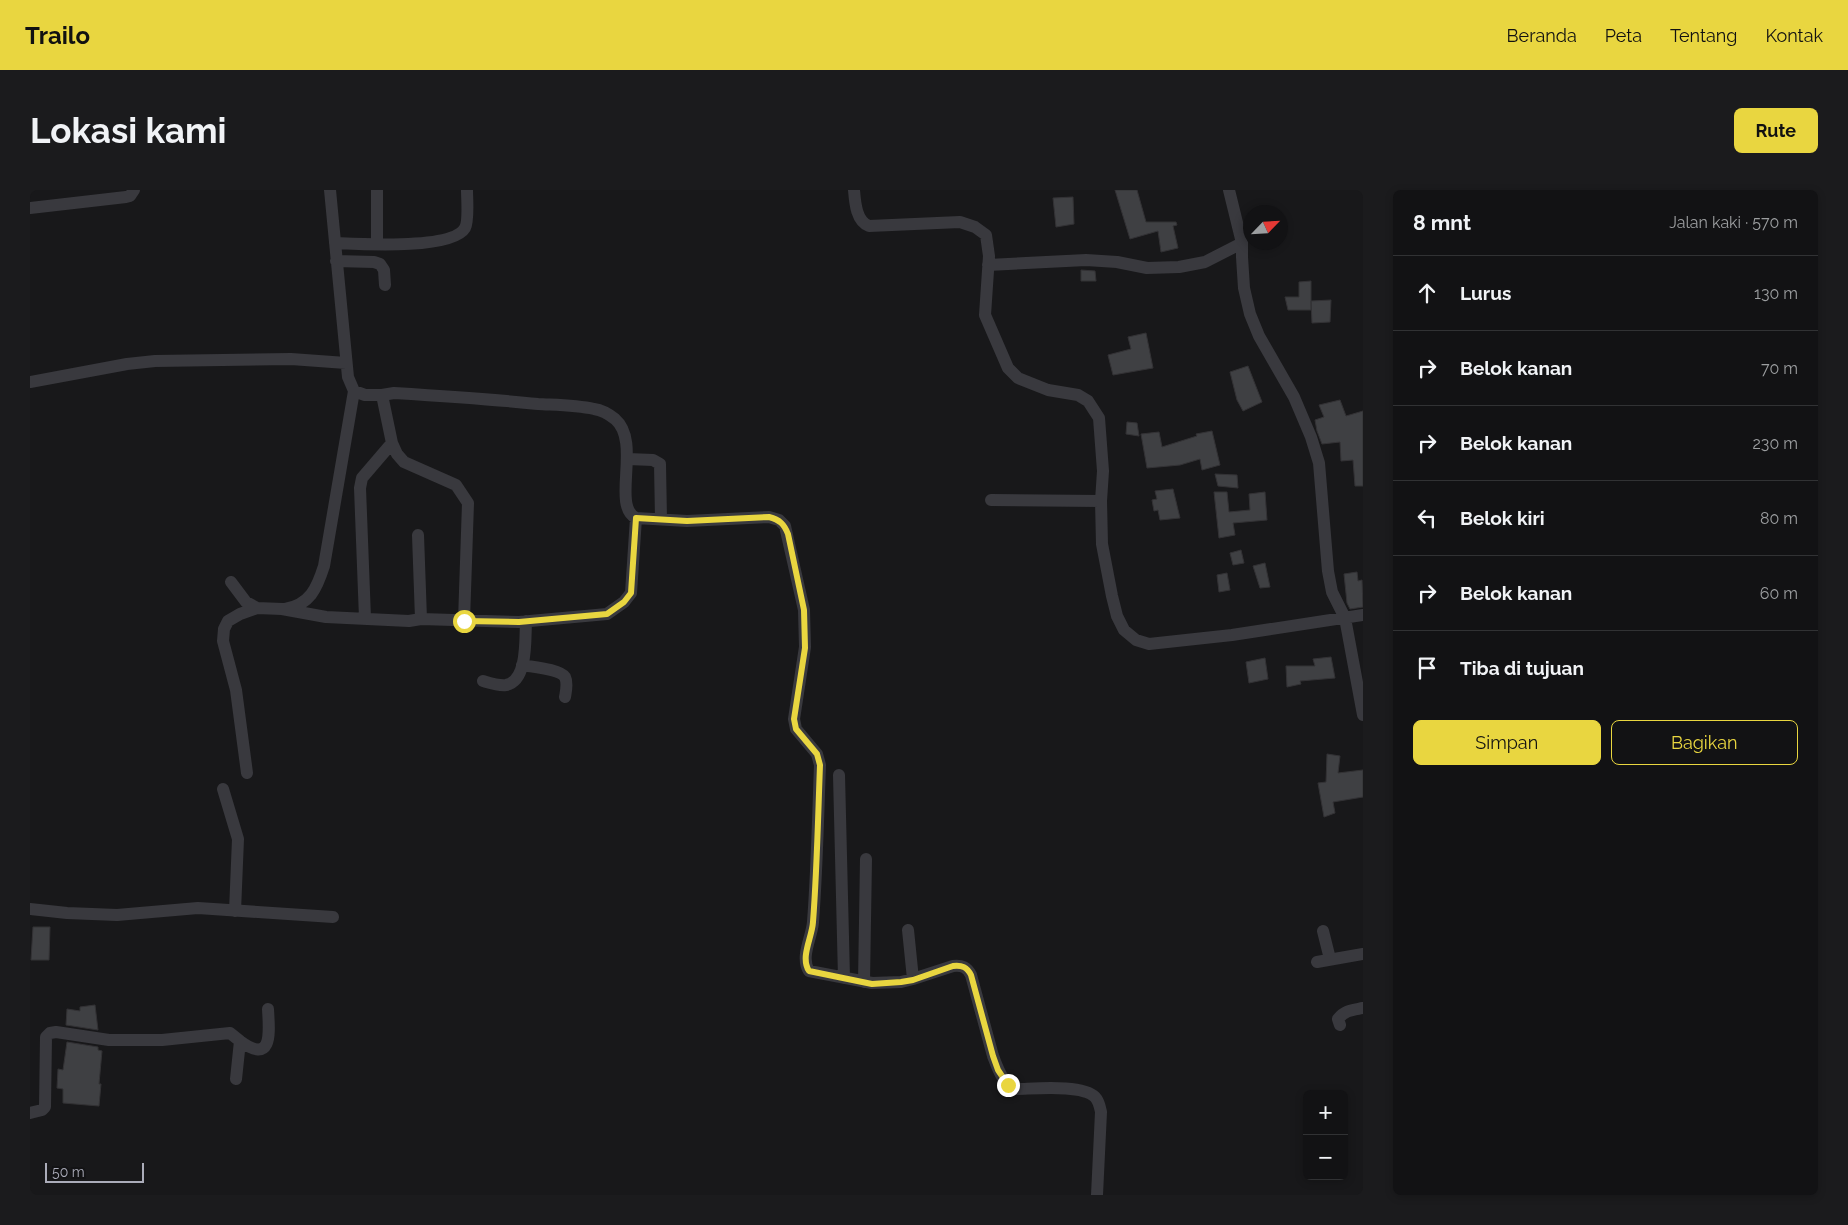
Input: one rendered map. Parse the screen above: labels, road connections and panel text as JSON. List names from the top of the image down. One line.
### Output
{"scale_bar":"50 m","north":"top right","page":{"header":"Trailo","nav":["Beranda","Peta","Tentang","Kontak"],"buttons":["Rute",["Simpan","Bagikan"]],"title":"Lokasi kami","heading":["8 mnt","Jalan kaki · 570 m"],"list":[["Lurus","130 m"],["Belok kanan","70 m"],["Belok kanan","230 m"],["Belok kiri","80 m"],["Belok kanan","60 m"],"Tiba di tujuan"],"map_buttons":["+","−"],"scale":"50 m"}}
